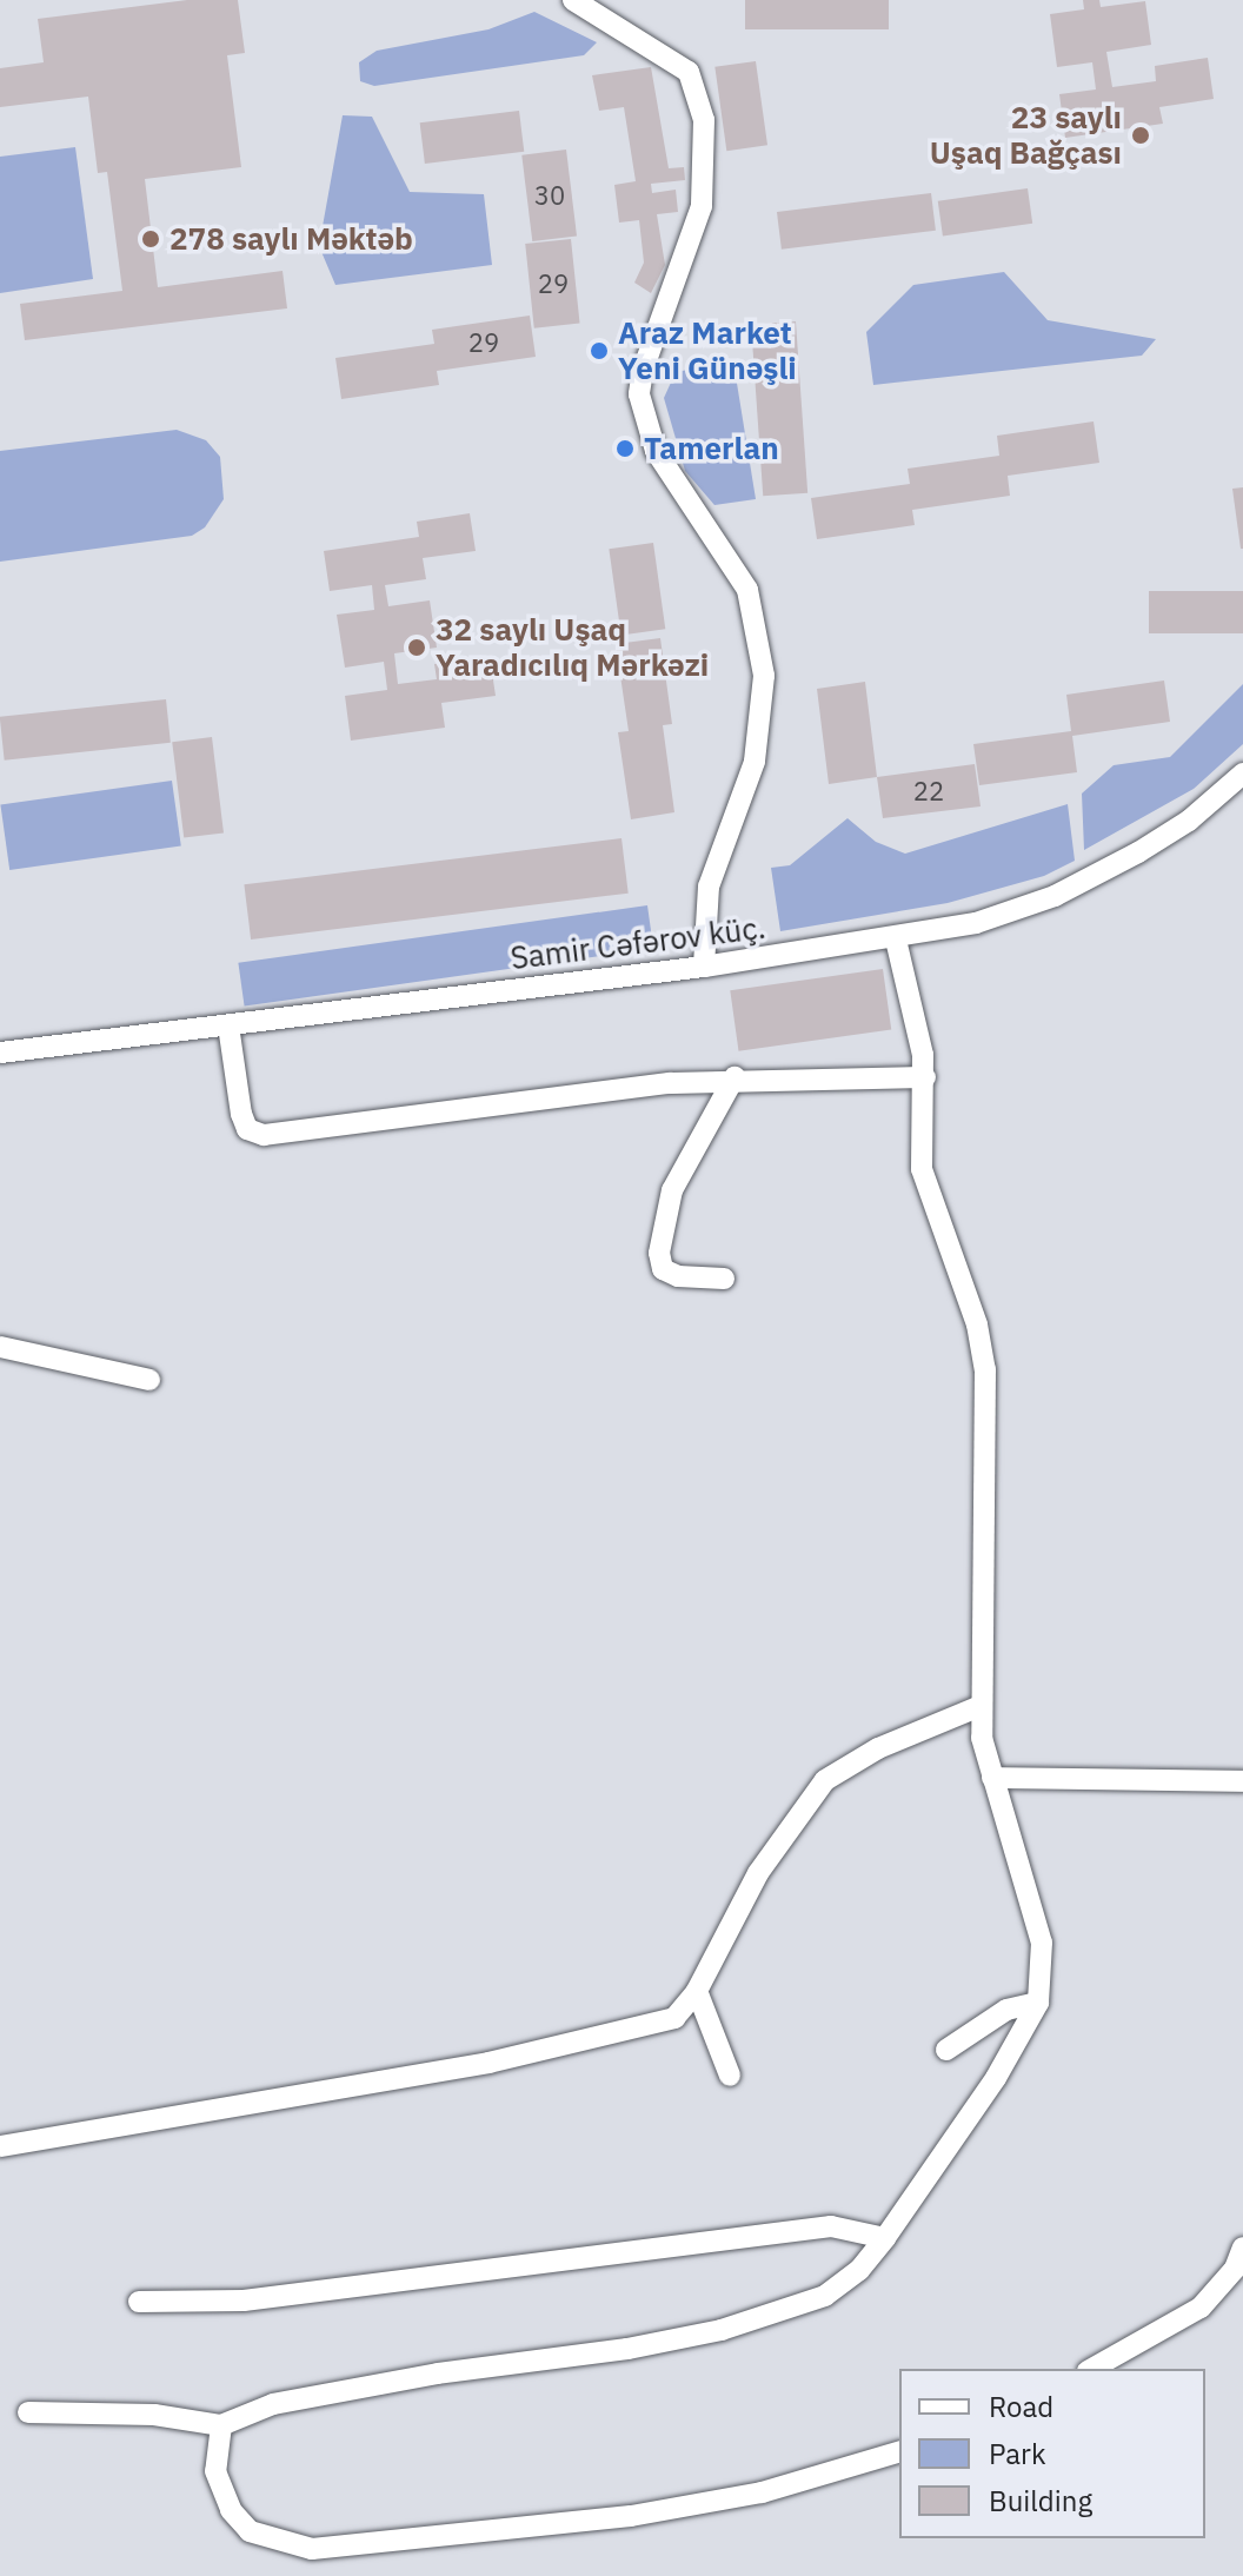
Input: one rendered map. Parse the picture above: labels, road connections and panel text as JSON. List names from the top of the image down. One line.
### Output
{"streets":{"street":["Samir Cəfərov küç."]},"places":["23 saylı Uşaq Bağçası","278 saylı Məktəb","Araz Market Yeni Günəşli","Tamerlan","32 saylı Uşaq Yaradıcılıq Mərkəzi"],"house_numbers":["30","29","29","22"],"legend":["Road","Park","Building"]}
